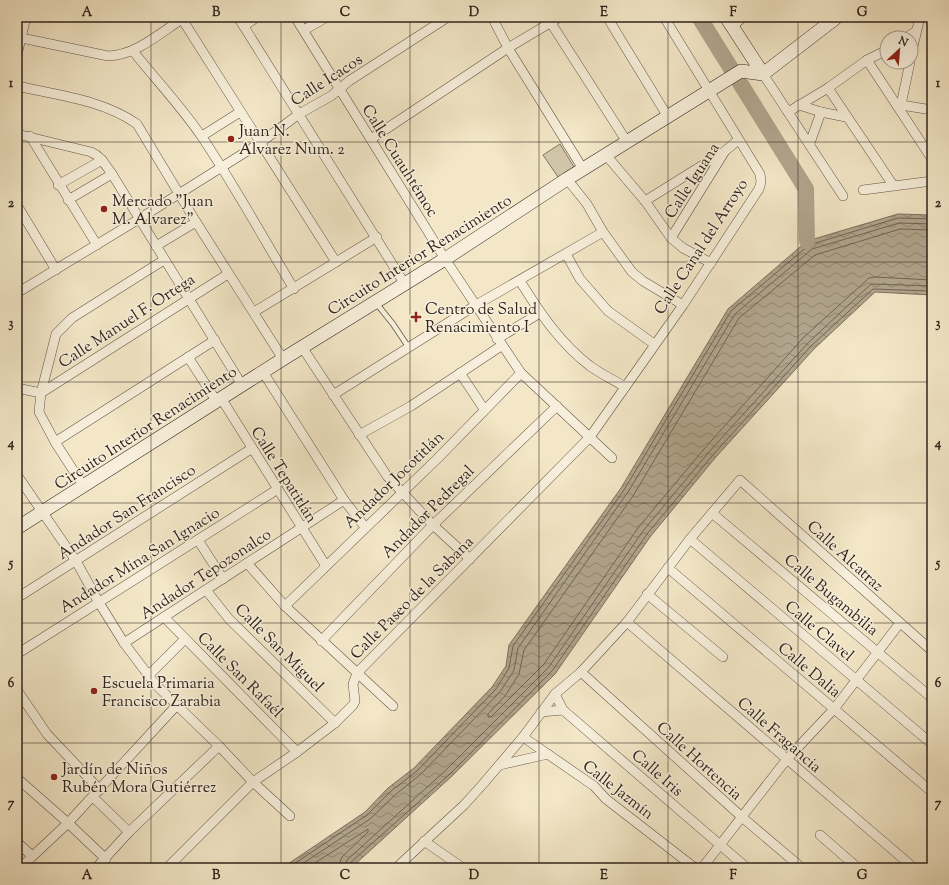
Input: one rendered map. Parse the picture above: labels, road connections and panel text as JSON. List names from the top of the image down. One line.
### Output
{"streets":{"main road":["Circuito Interior Renacimiento"],"street":["Calle Icacos","Calle Cuauhtémoc","Calle Iguana","Calle Canal del Arroyo","Calle Manuel F. Ortega","Calle Tepatitlán","Andador Jocotitlán","Andador San Francisco","Andador Pedregal","Calle Alcatraz","Andador Mina San Ignacio","Andador Tepozonalco","Calle Bugambilia","Calle Paseo de la Sabana","Calle Clavel","Calle San Miguel","Calle Dalia","Calle San Rafaél","Calle Fragancia","Calle Hortencia","Calle Iris","Calle Jazmín"]},"crossings":[["Calle Icacos","Calle Cuauhtémoc"],["Calle Cuauhtémoc","Circuito Interior Renacimiento"],["Calle Cuauhtémoc","Andador Jocotitlán"],["Calle Cuauhtémoc","Andador Pedregal"],["Calle Cuauhtémoc","Calle Paseo de la Sabana"],["Calle Iguana","Calle Canal del Arroyo"],["Calle Canal del Arroyo","Circuito Interior Renacimiento"],["Calle Canal del Arroyo","Calle Paseo de la Sabana"],["Circuito Interior Renacimiento","Calle Tepatitlán"],["Calle Tepatitlán","Andador Jocotitlán"],["Calle Tepatitlán","Andador San Francisco"],["Calle Tepatitlán","Andador Mina San Ignacio"],["Calle Tepatitlán","Andador Tepozonalco"],["Calle Alcatraz","Calle Bugambilia"],["Andador Tepozonalco","Calle San Miguel"],["Andador Tepozonalco","Calle San Rafaél"],["Calle Paseo de la Sabana","Calle San Miguel"],["Calle Paseo de la Sabana","Calle San Rafaél"]],"places":{"other":["Juan N. Alvarez Num. 2","Mercado \"Juan M. Alvarez\"","Escuela Primaria Francisco Zarabia","Jardín de Niños Rubén Mora Gutiérrez"],"health":["Centro de Salud Renacimiento I"]},"north":"top right","grid":{"columns":["A","B","C","D","E","F","G"],"rows":["1","2","3","4","5","6","7"]}}
